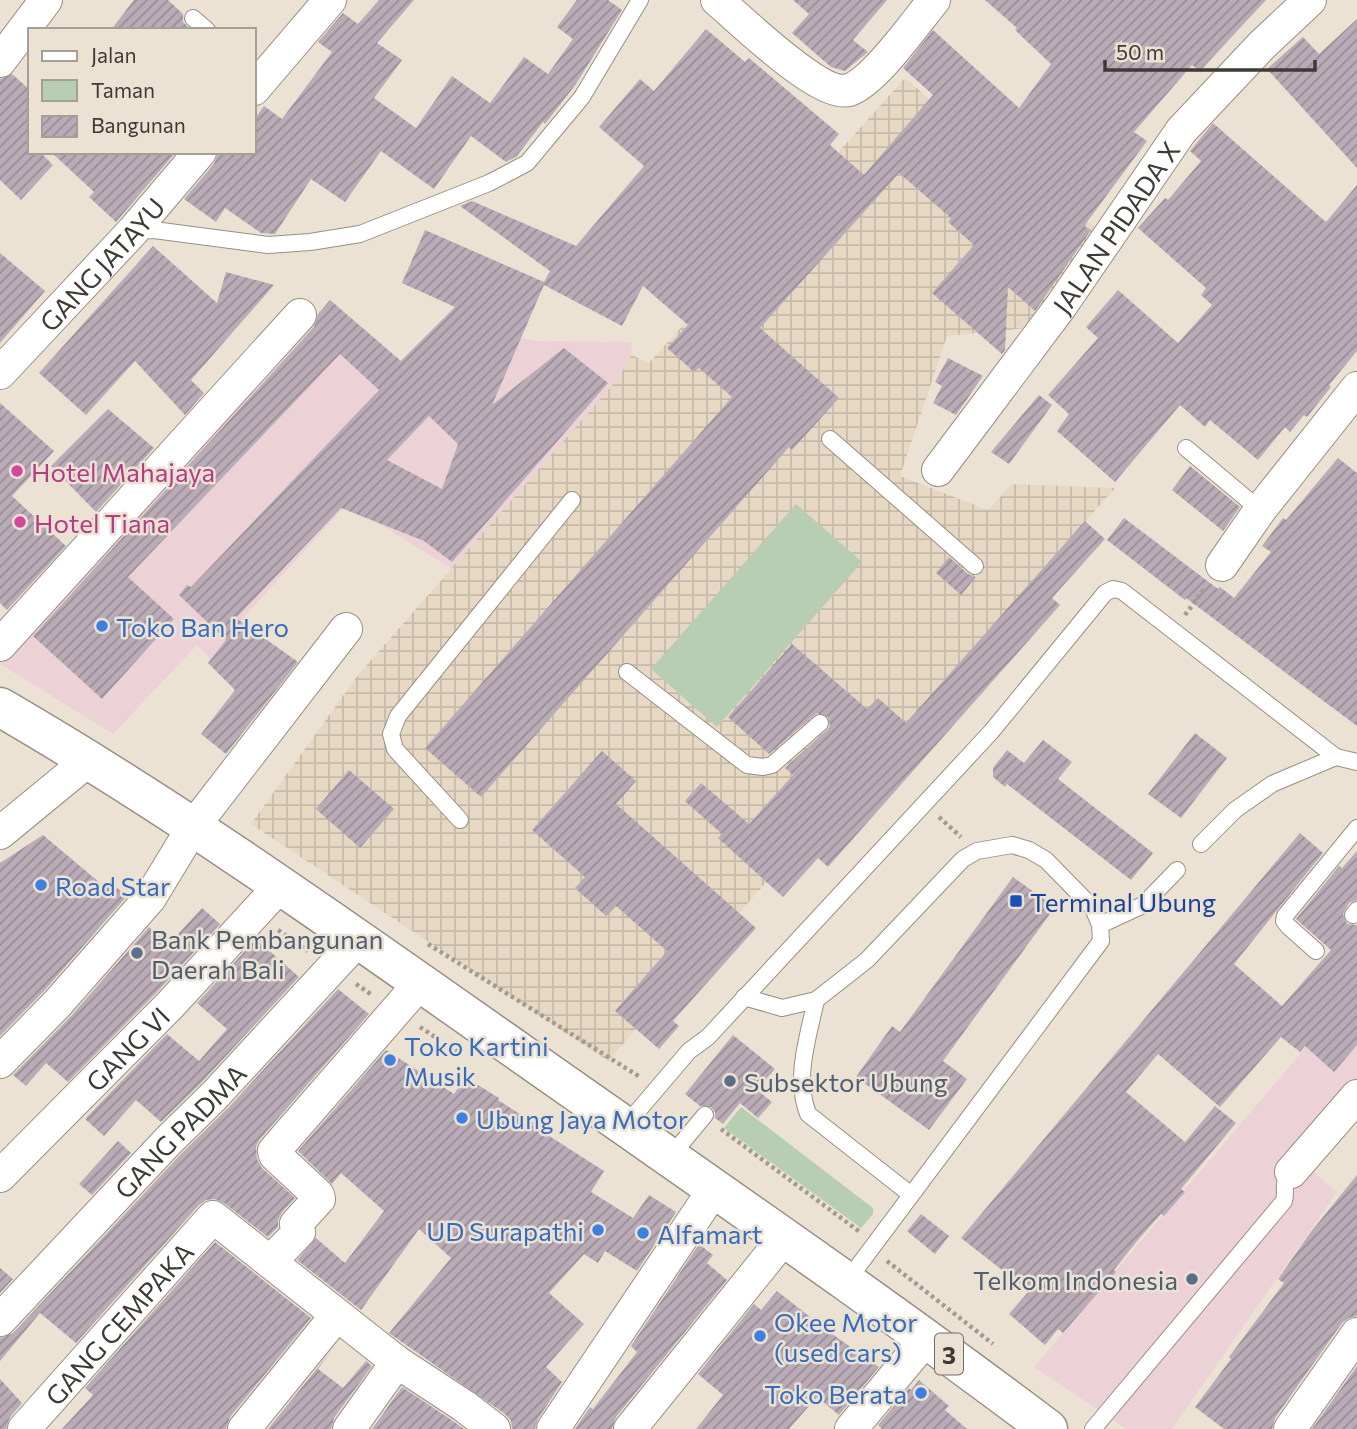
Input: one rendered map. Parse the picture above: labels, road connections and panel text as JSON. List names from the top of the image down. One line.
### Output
{"streets":{"highway":["3"],"street":["JALAN PIDADA X","GANG JATAYU","GANG VI","GANG PADMA","GANG CEMPAKA"]},"crossings":[["GANG VI","3"],["GANG PADMA","3"]],"places":{"other":["Hotel Mahajaya","Hotel Tiana","Toko Ban Hero","Road Star","Bank Pembangunan Daerah Bali","Toko Kartini Musik","Subsektor Ubung","Ubung Jaya Motor","UD Surapathi","Alfamart","Telkom Indonesia","Okee Motor (used cars)","Toko Berata"],"transit":["Terminal Ubung"]},"legend":["Jalan","Taman","Bangunan"],"scale_bar":"50 m"}
